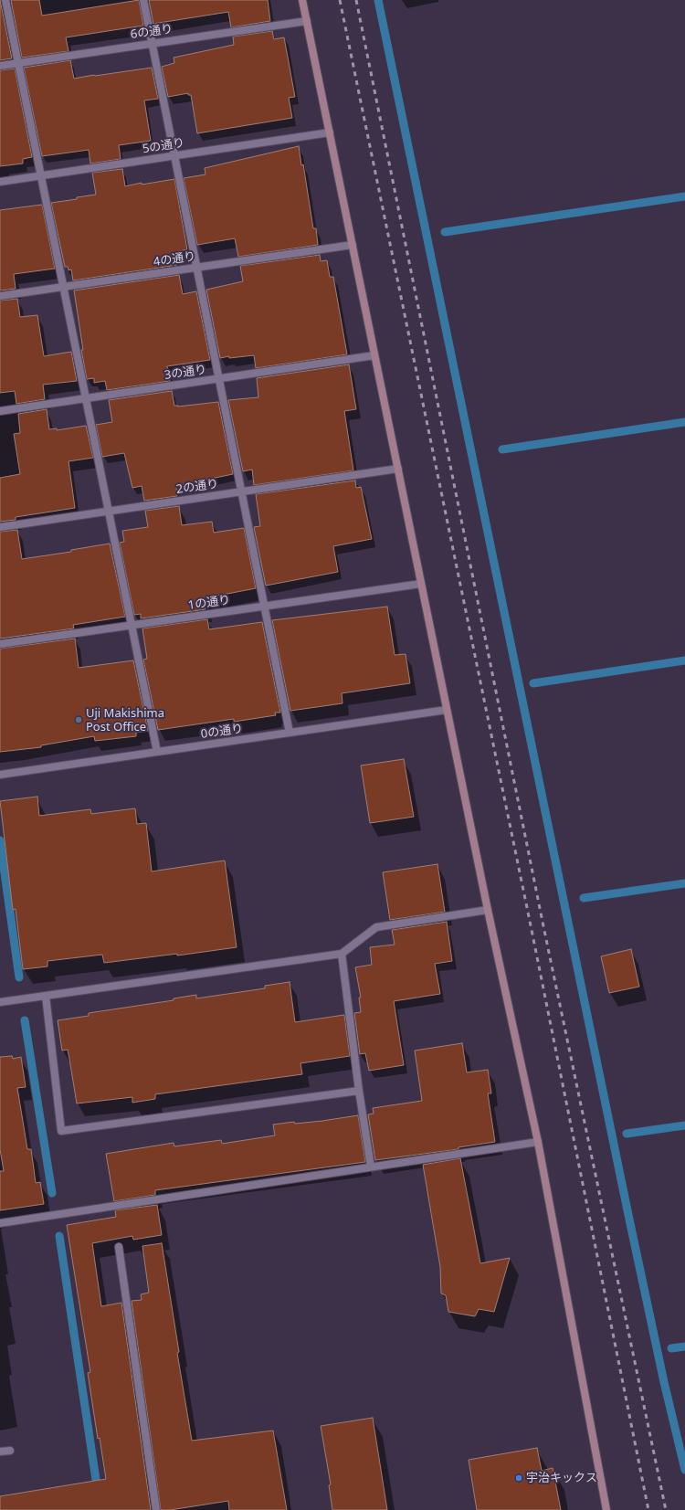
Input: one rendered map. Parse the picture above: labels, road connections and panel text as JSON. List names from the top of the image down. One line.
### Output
{"streets":{"street":["6の通り","5の通り","4の通り","3の通り","2の通り","1の通り","0の通り"]},"places":["Uji Makishima Post Office","宇治キックス"]}
